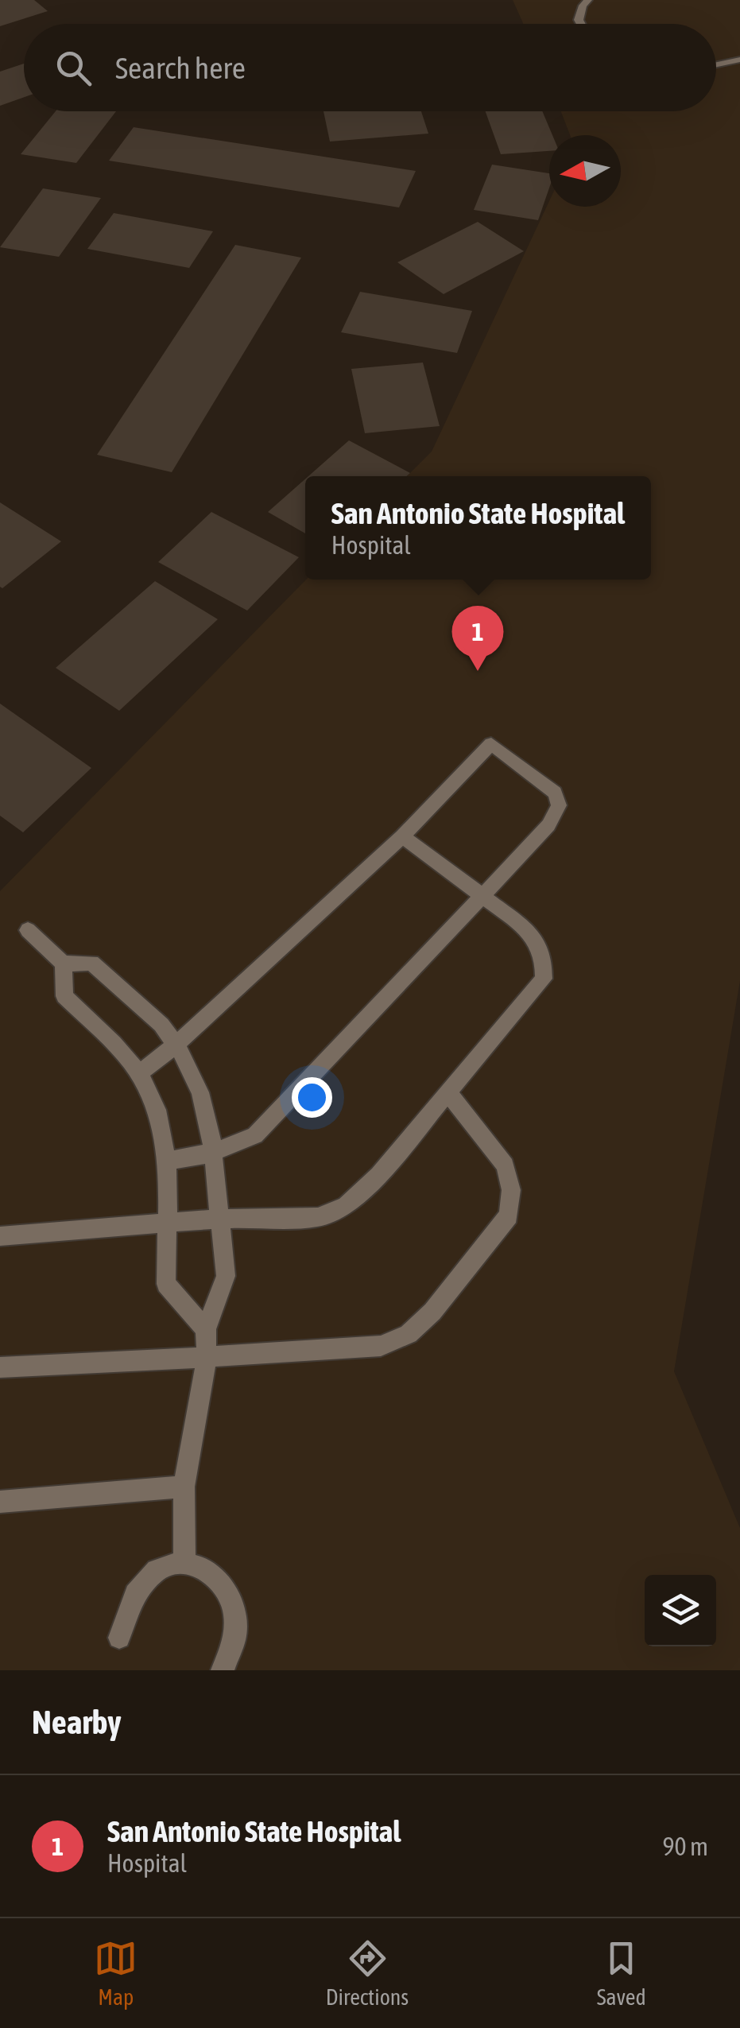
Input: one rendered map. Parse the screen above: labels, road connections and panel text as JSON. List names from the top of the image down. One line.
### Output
{"north":"left","page":{"search":"Search here","popup":["San Antonio State Hospital","Hospital"],"pins":"1","heading":"Nearby","list":[{"mark":"1","name":"San Antonio State Hospital","note":"Hospital","value":"90 m"}],"nav":["Map","Directions","Saved"]}}
